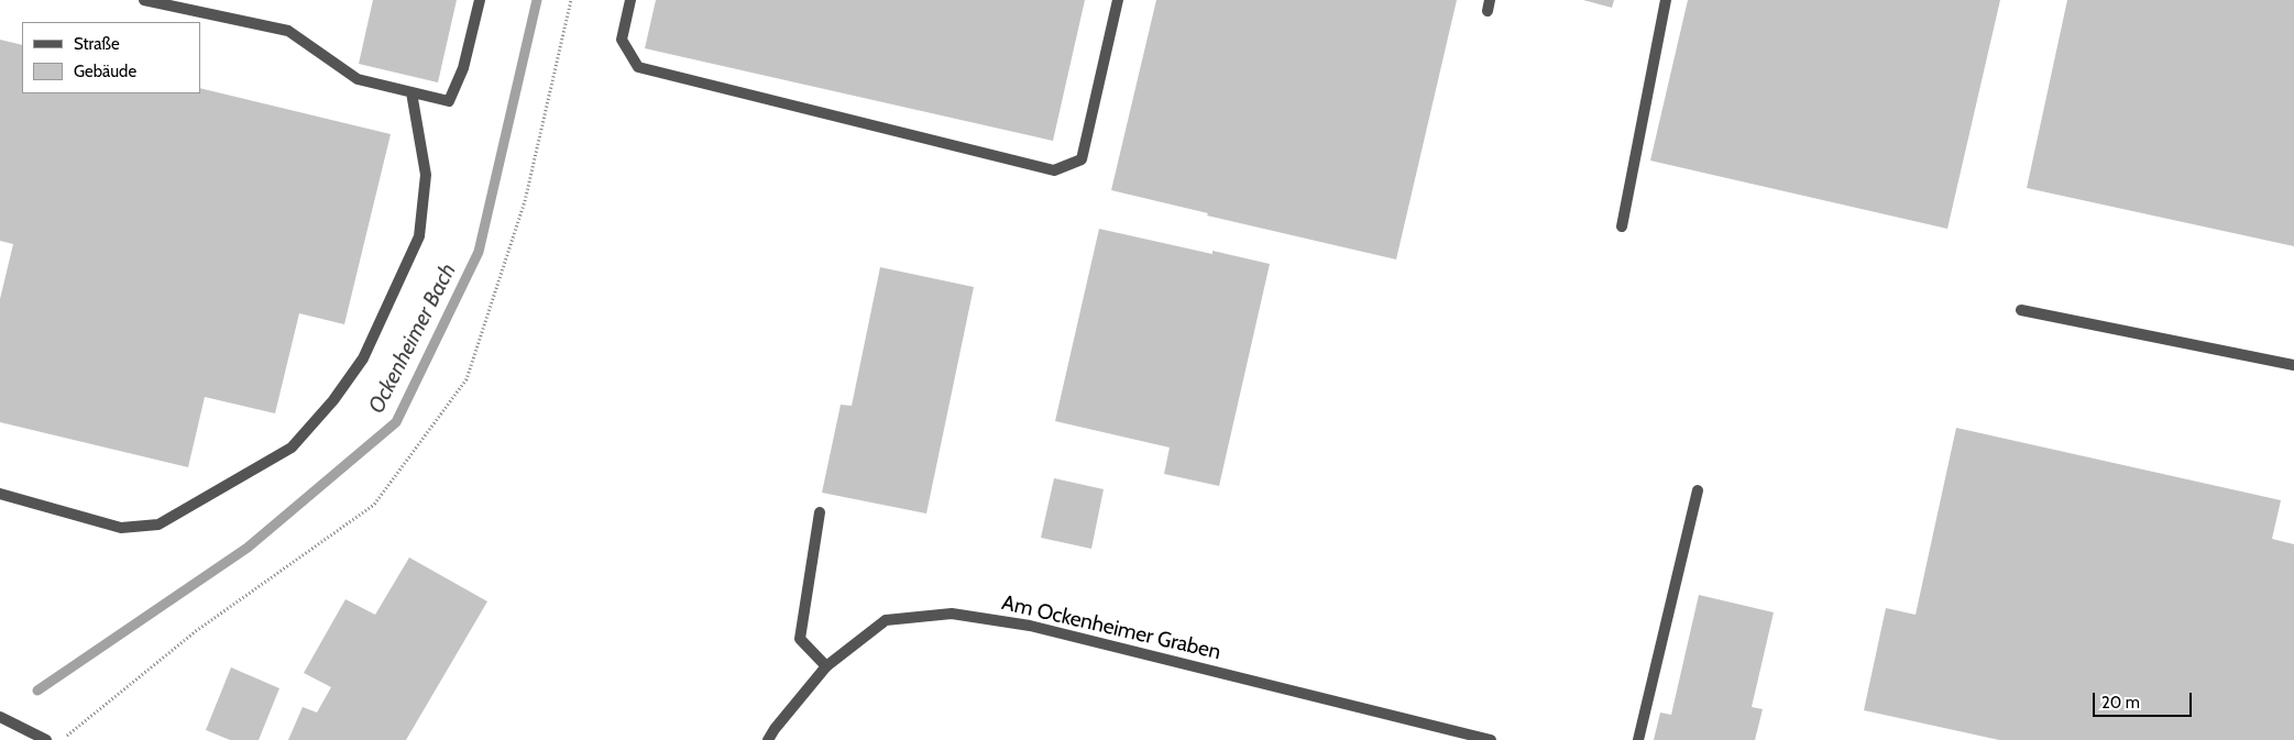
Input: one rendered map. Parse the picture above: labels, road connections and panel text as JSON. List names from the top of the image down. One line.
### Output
{"streets":{"street":["Am Ockenheimer Graben"]},"water":["Ockenheimer Bach"],"legend":["Straße","Gebäude"],"scale_bar":"20 m"}
